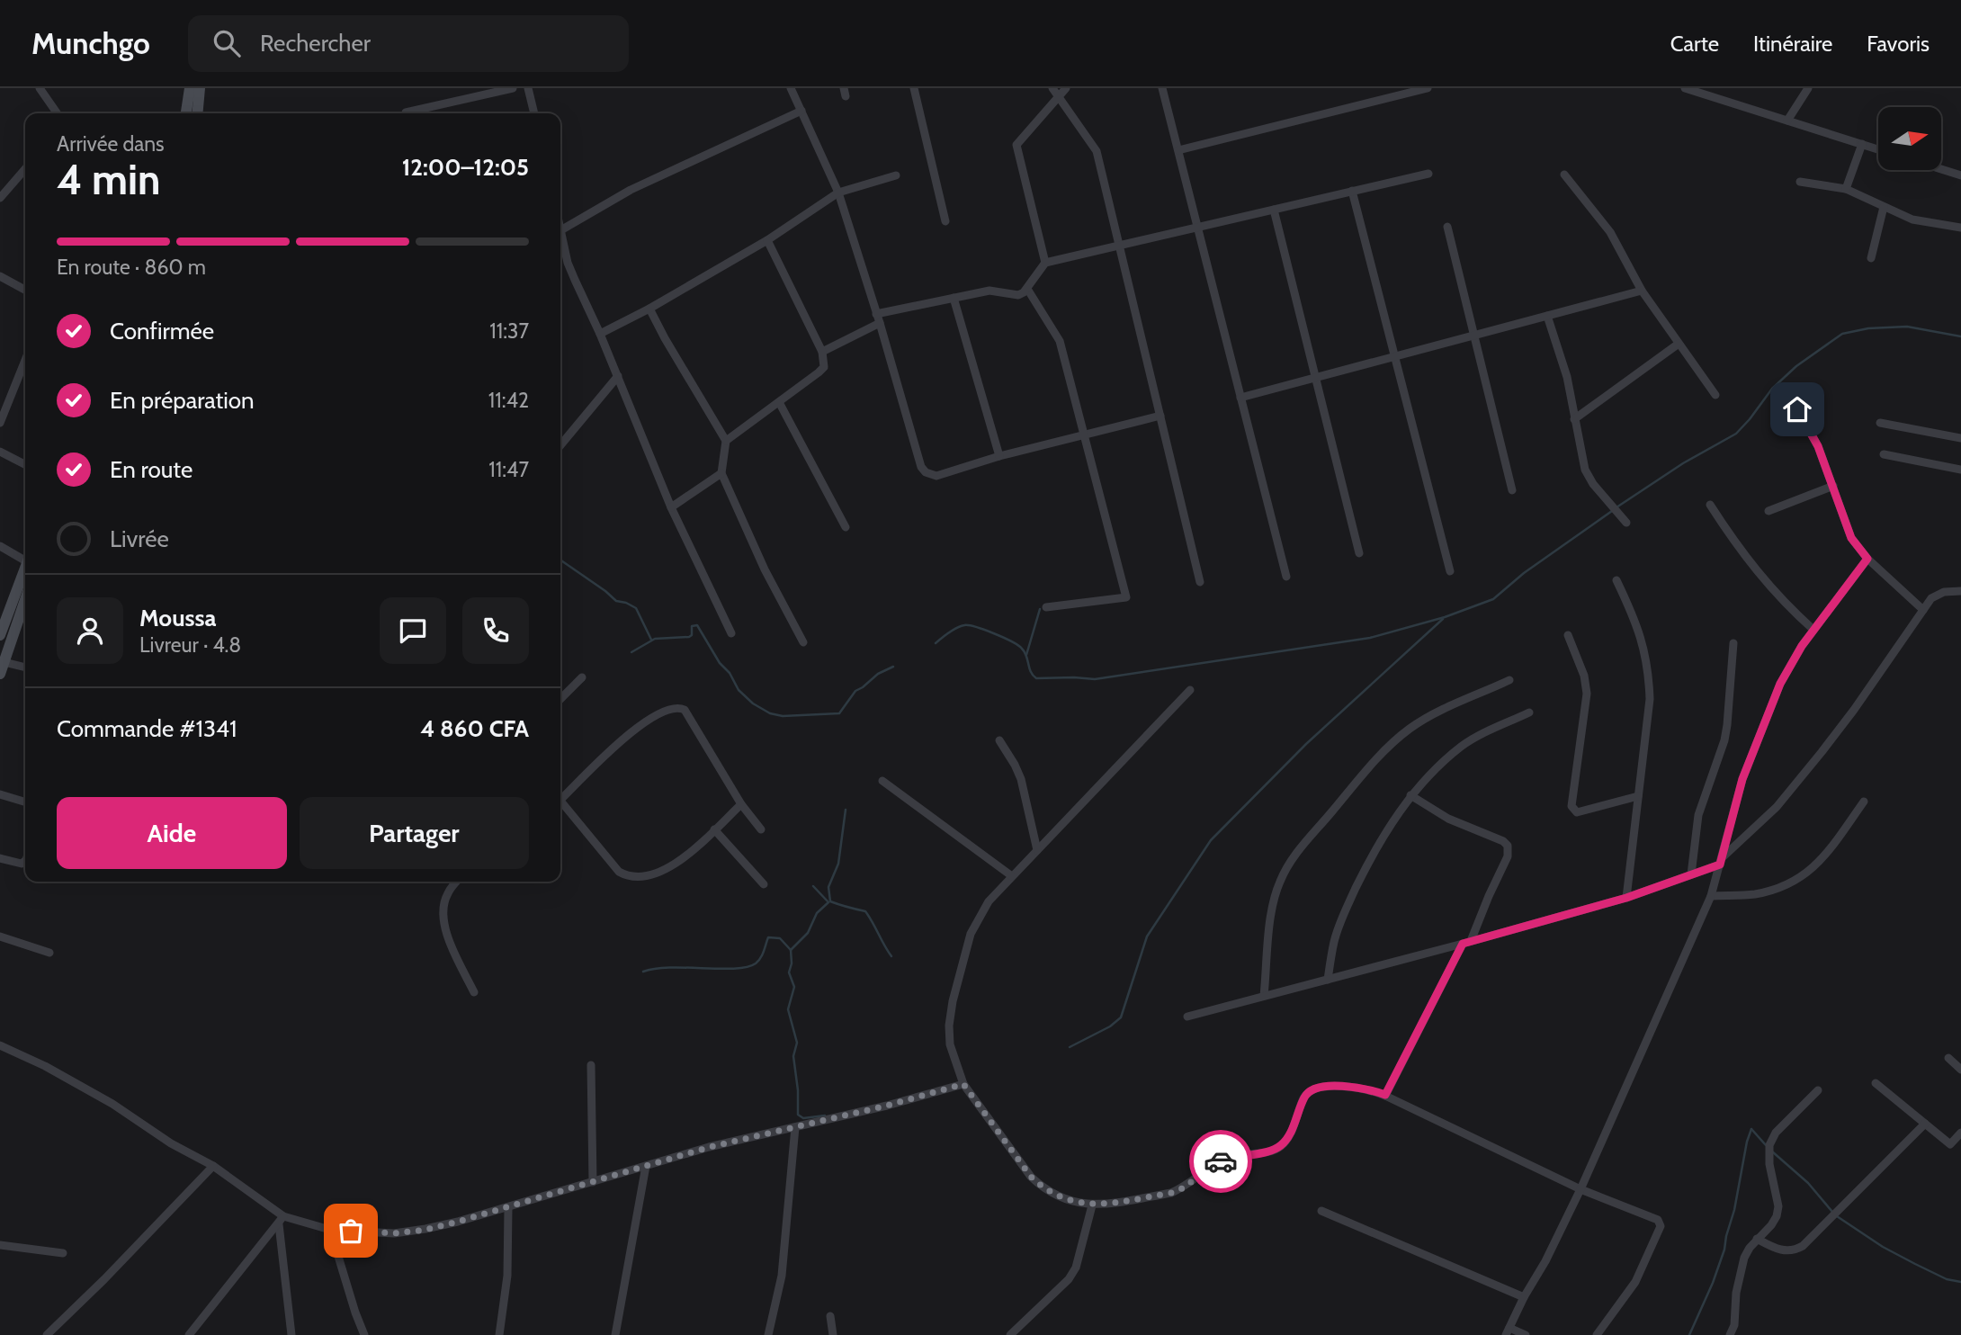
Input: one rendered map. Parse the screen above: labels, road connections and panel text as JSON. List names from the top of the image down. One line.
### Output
{"north":"right","page":{"header":"Munchgo","search":"Rechercher","nav":["Carte","Itinéraire","Favoris"],"heading":["4 min","Arrivée dans","12:00–12:05"],"panel":["Moussa","Livreur · 4.8","Commande #1341","4 860 CFA"],"bar":"En route · 860 m","list":[["Confirmée","11:37"],["En préparation","11:42"],["En route","11:47"],"Livrée"],"buttons":["Aide","Partager"]}}
